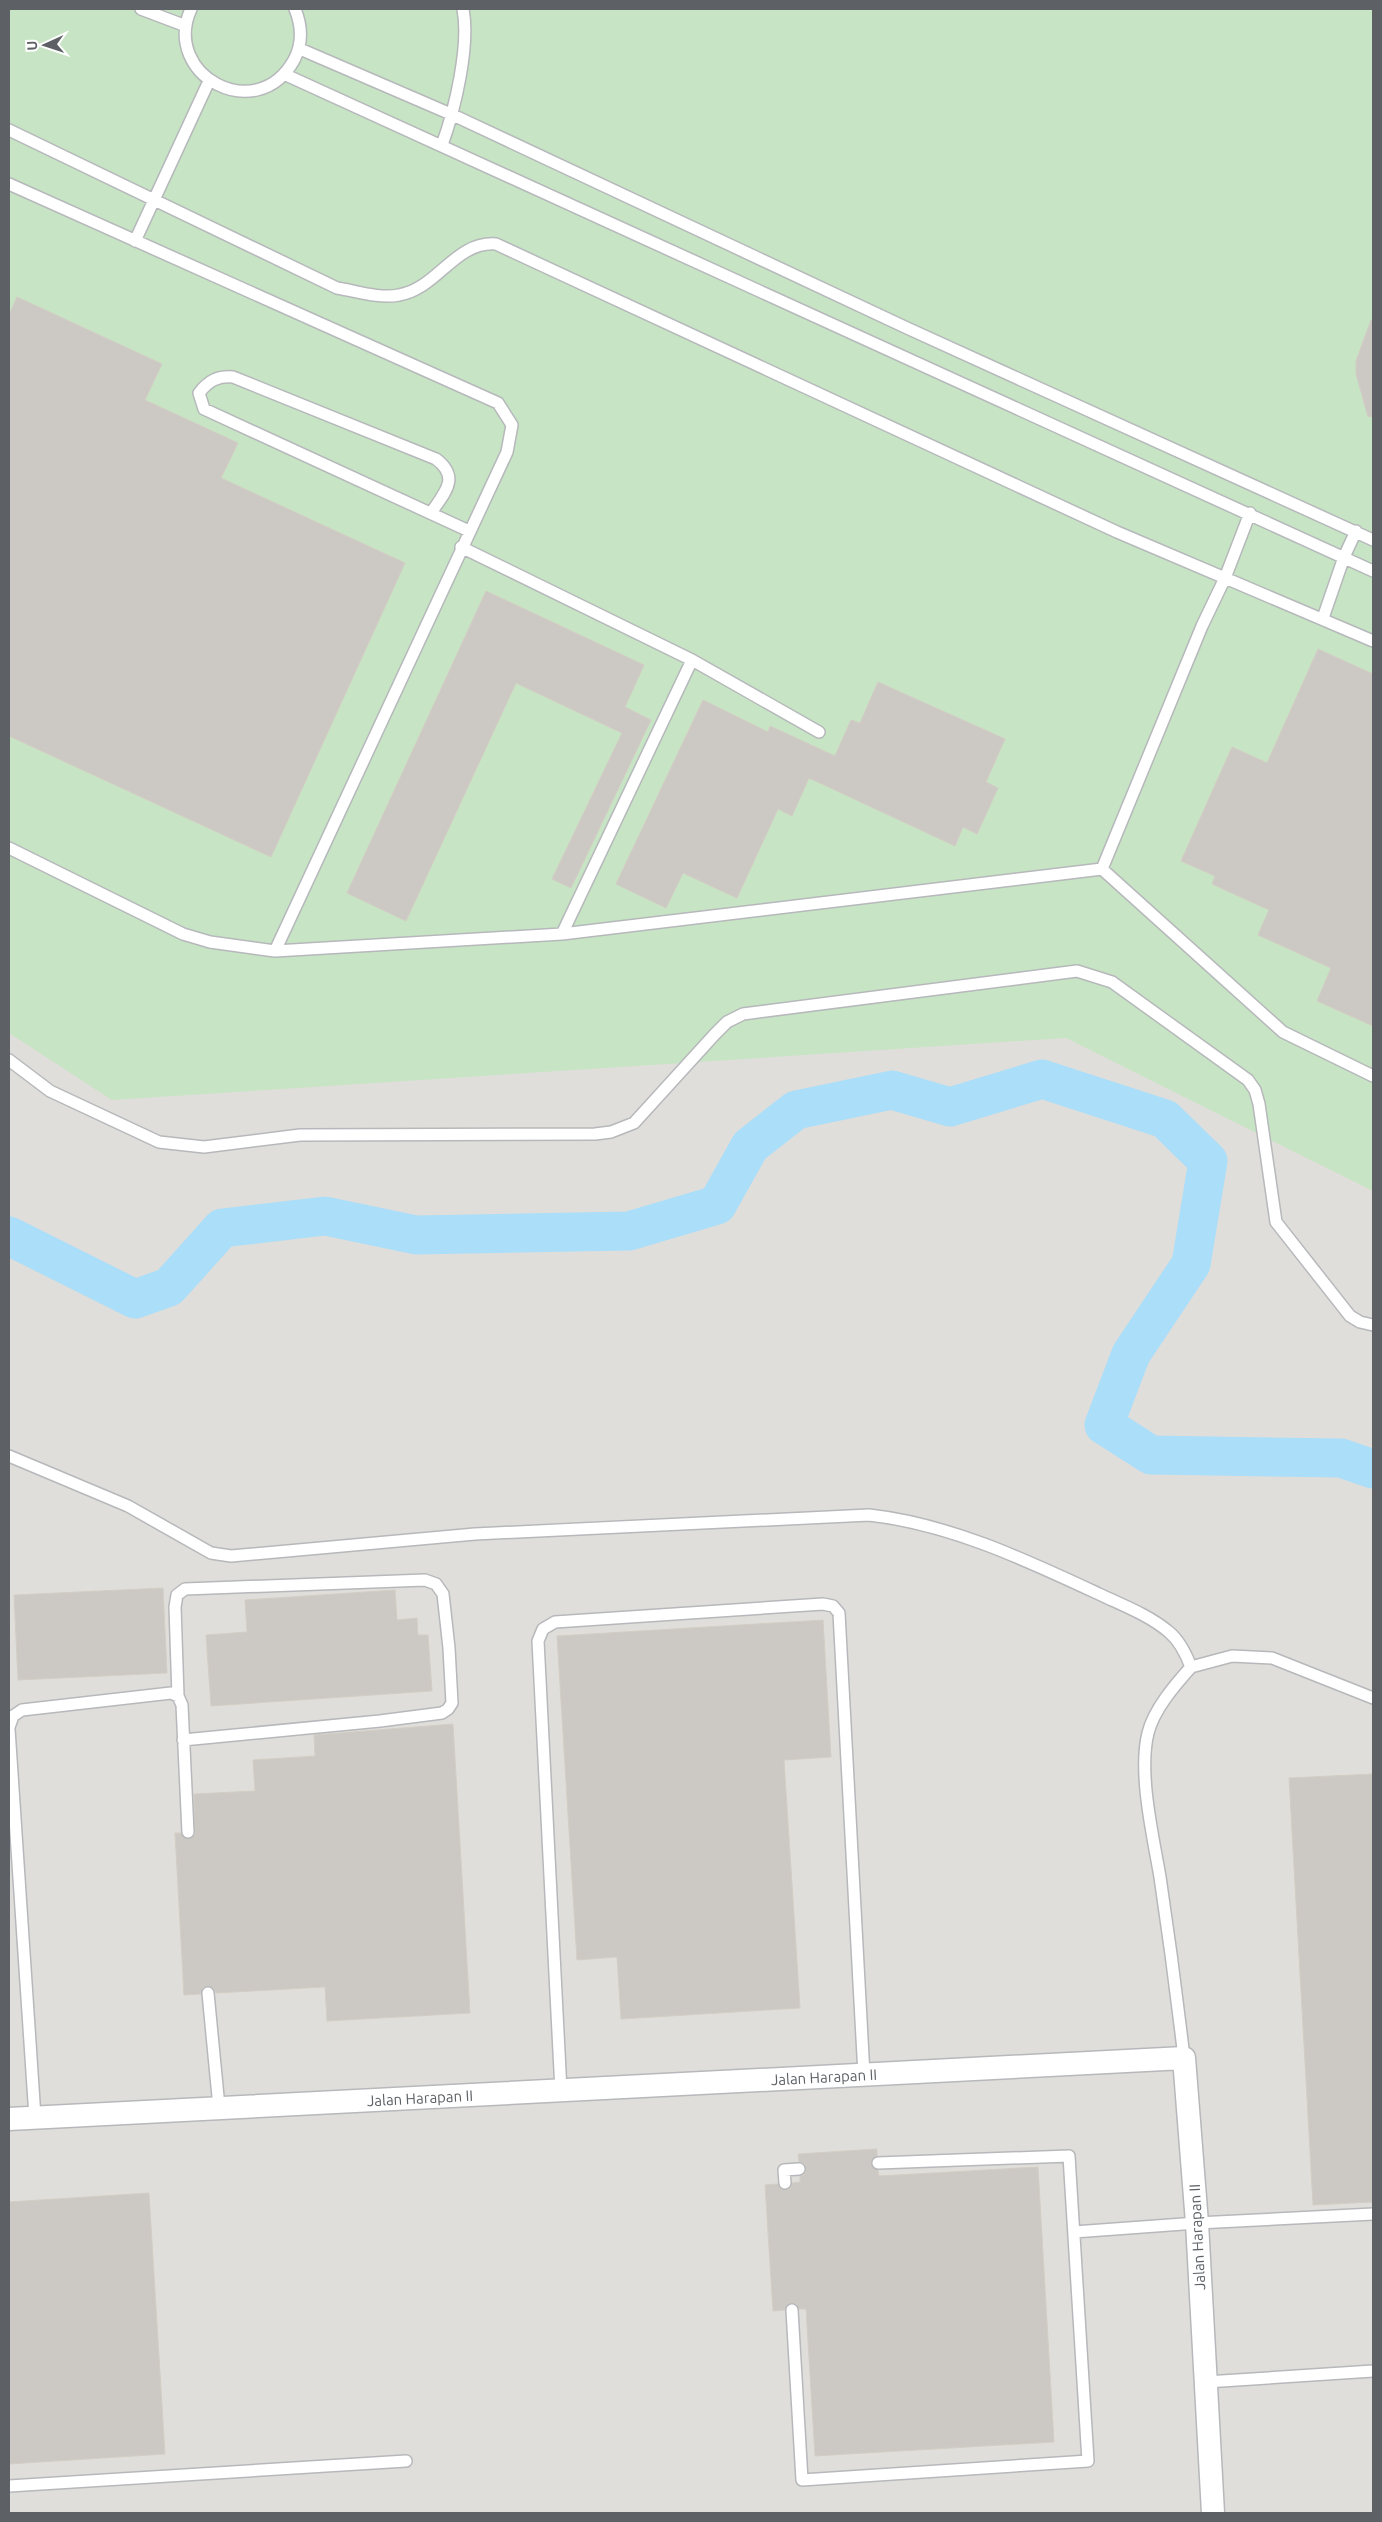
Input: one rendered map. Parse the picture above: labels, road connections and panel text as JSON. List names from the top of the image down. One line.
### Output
{"streets":{"street":["Jalan Harapan II"]},"north":"left"}
